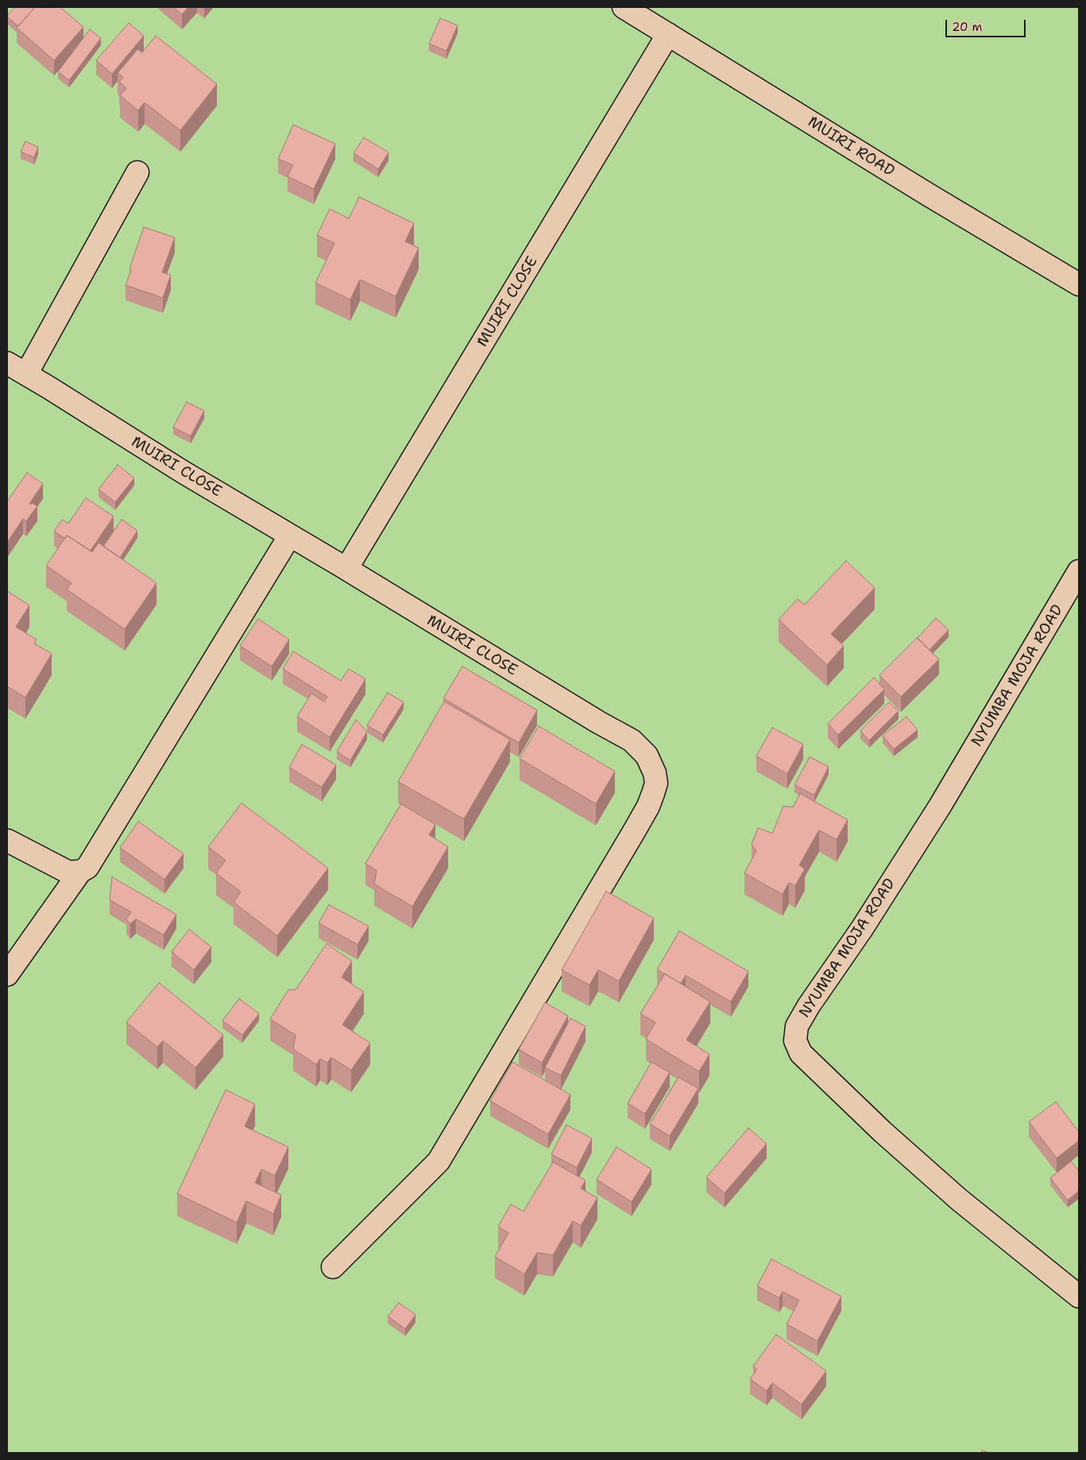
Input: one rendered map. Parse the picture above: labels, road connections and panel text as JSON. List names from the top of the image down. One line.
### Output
{"streets":{"street":["MUIRI ROAD","MUIRI CLOSE","NYUMBA MOJA ROAD"]},"crossings":[["MUIRI ROAD","MUIRI CLOSE"]],"scale_bar":"20 m"}
